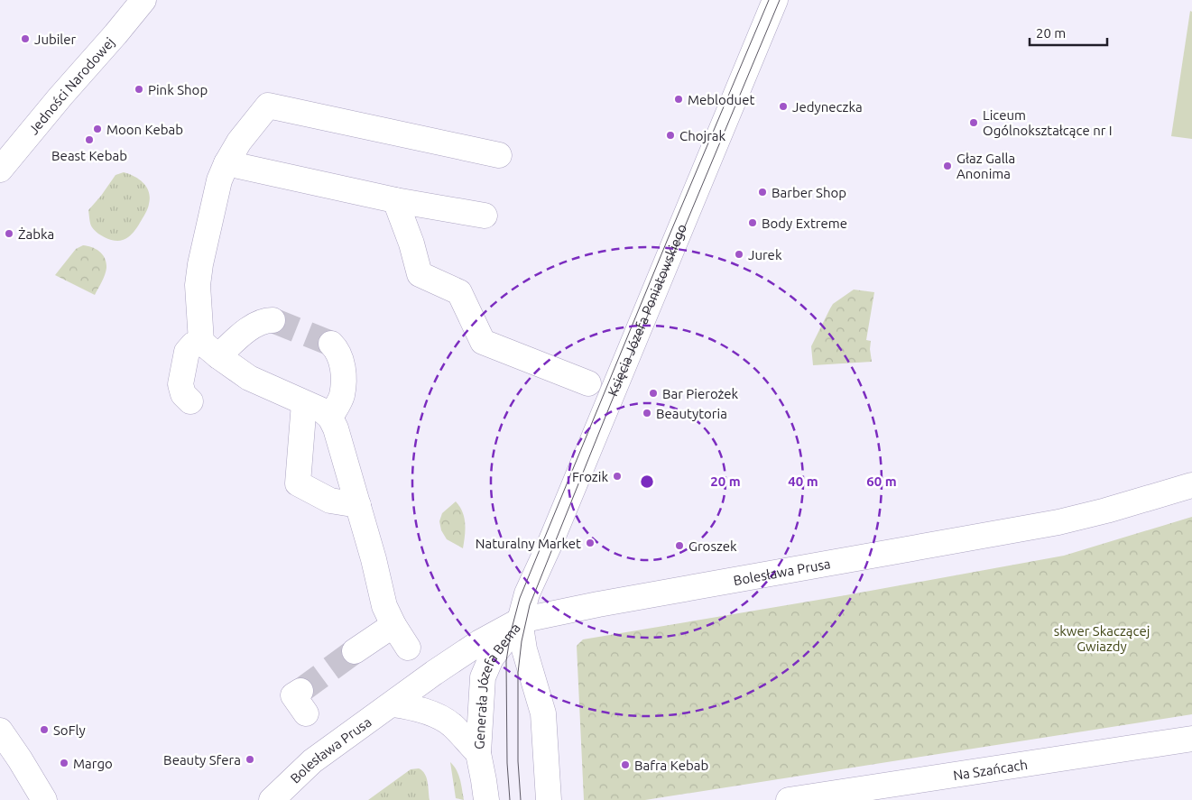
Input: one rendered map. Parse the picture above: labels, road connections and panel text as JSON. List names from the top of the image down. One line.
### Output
{"streets":{"street":["Jedności Narodowej","Księcia Józefa Poniatowskiego","Bolesława Prusa","Generała Józefa Bema","Na Szańcach"]},"crossings":[["Księcia Józefa Poniatowskiego","Bolesława Prusa"],["Księcia Józefa Poniatowskiego","Generała Józefa Bema"],["Bolesława Prusa","Generała Józefa Bema"]],"parks":["skwer Skaczącej Gwiazdy"],"places":["Jubiler","Pink Shop","Mebloduet","Jedyneczka","Liceum Ogólnokształcące nr I","Moon Kebab","Chojrak","Beast Kebab","Głaz Galla Anonima","Barber Shop","Body Extreme","Żabka","Jurek","Bar Pierożek","Beautytoria","Frozik","Naturalny Market","Groszek","SoFly","Beauty Sfera","Margo","Bafra Kebab"],"scale_bar":"20 m","rings":["20 m","40 m","60 m"]}
